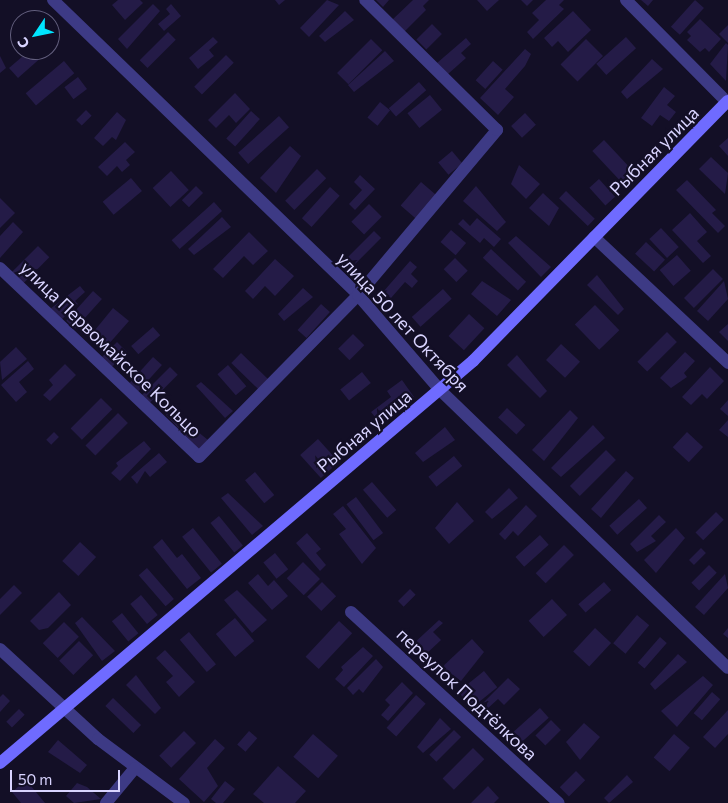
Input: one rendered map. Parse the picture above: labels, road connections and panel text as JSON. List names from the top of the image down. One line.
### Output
{"streets":{"street":["Рыбная улица","улица 50 лет Октября","улица Первомайское Кольцо","переулок Подтёлкова"]},"crossings":[["Рыбная улица","улица 50 лет Октября"],["улица 50 лет Октября","улица Первомайское Кольцо"]],"scale_bar":"50 m","north":"bottom left"}
